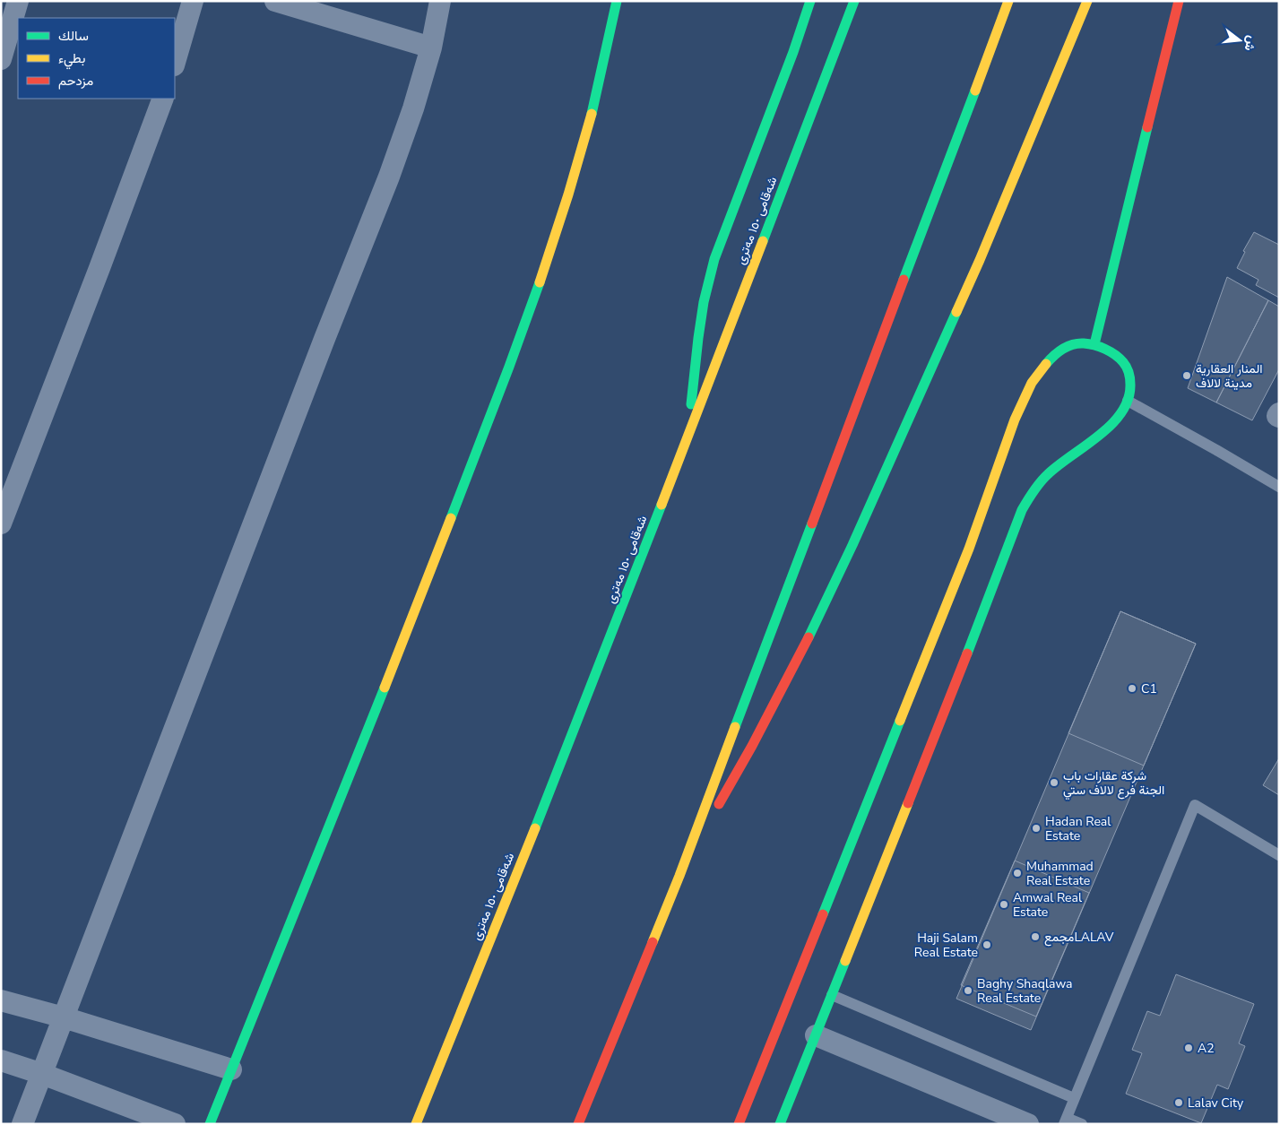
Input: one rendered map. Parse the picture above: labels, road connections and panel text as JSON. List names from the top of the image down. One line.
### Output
{"streets":{"main road":["شەقامی ١٥٠ مەتری"]},"places":["المنار العقارية مدينة لالاف","C1","شركة عقارات باب الجنة فرع لالاف ستي","Hadan Real Estate","Muhammad Real Estate","Amwal Real Estate","مجمعLALAV","Haji Salam Real Estate","Baghy Shaqlawa Real Estate","A2","Lalav City"],"legend":["سالك","بطيء","مزدحم"],"north":"right"}
